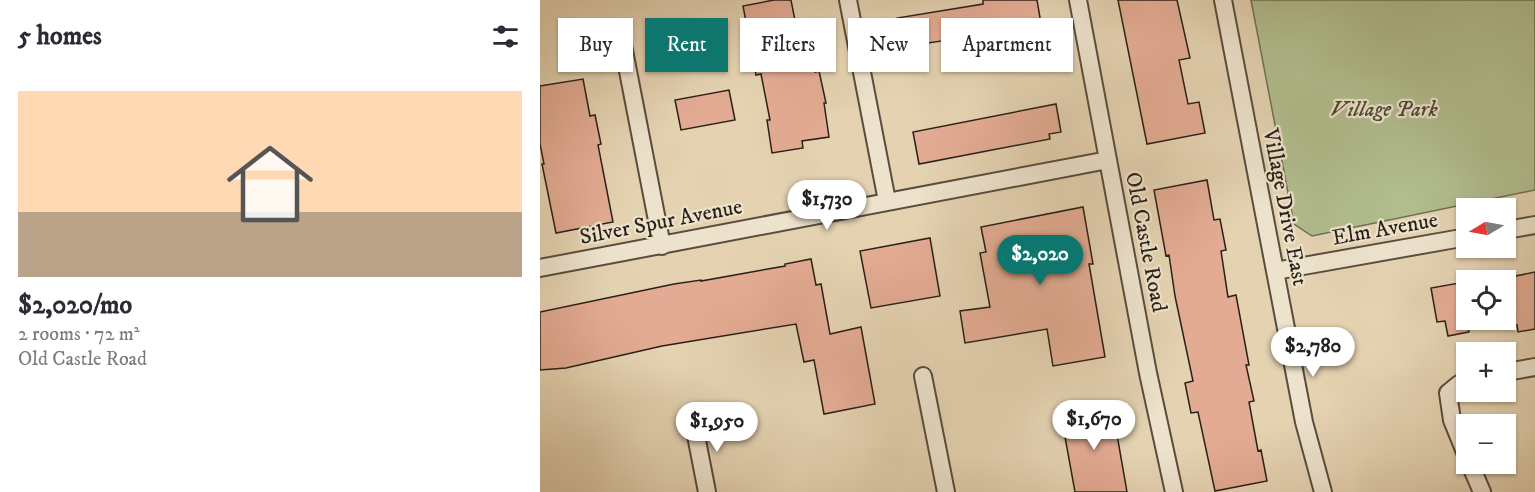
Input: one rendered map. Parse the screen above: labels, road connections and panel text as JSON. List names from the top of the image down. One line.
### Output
{"streets":{"street":["Village Drive East","Silver Spur Avenue","Elm Avenue","Old Castle Road"]},"crossings":[["Village Drive East","Elm Avenue"],["Silver Spur Avenue","Old Castle Road"]],"parks":["Village Park"],"north":"left","page":{"heading":"5 homes","chip":["Buy","Rent","Filters","New","Apartment"],"list":[{"name":"$2,020/mo","note":"2 rooms · 72 m² · Old Castle Road"}],"price":["$1,730","$2,020","$2,780","$1,670","$1,950"],"map_buttons":["+","−"]}}
